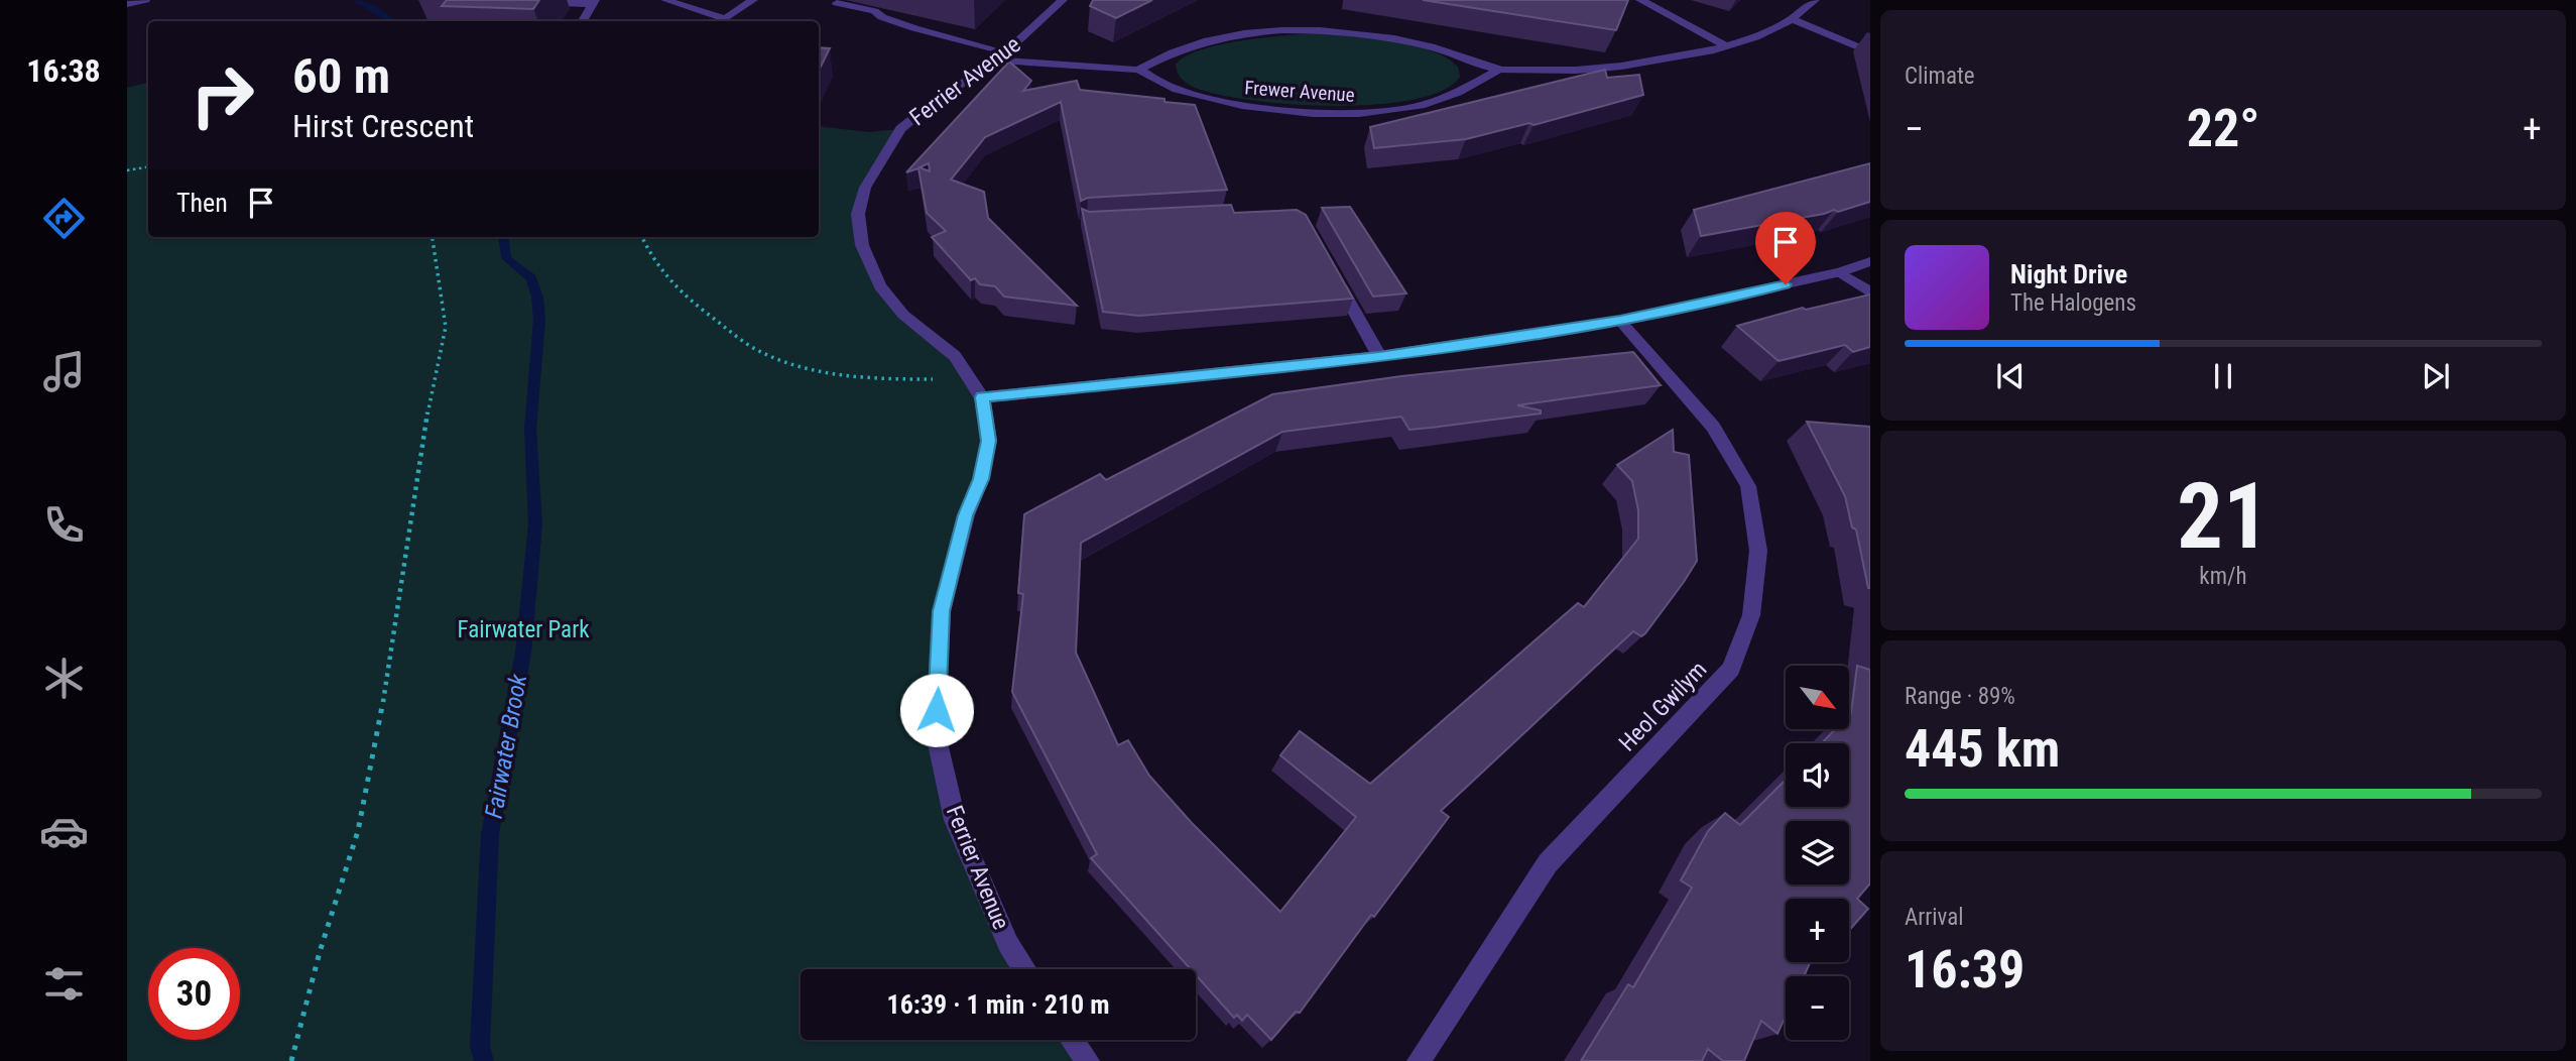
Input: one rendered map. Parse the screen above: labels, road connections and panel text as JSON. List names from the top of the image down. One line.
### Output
{"streets":{"street":["Ferrier Avenue","Frewer Avenue","Heol Gwilym"]},"crossings":[["Ferrier Avenue","Frewer Avenue"]],"water":["Fairwater Brook"],"parks":["Fairwater Park"],"north":"bottom right","page":{"tabs":"16:38","tile":["Climate",["21","km/h"],["Range · 89%","445 km"],["Arrival","16:39"]],"turn":["60 m","Hirst Crescent"],"heat":["−","22°","+"],"then":"Then","song":["Night Drive","The Halogens"],"map_buttons":["+","−"],"limit":"30","trip":"16:39 · 1 min · 210 m"}}
